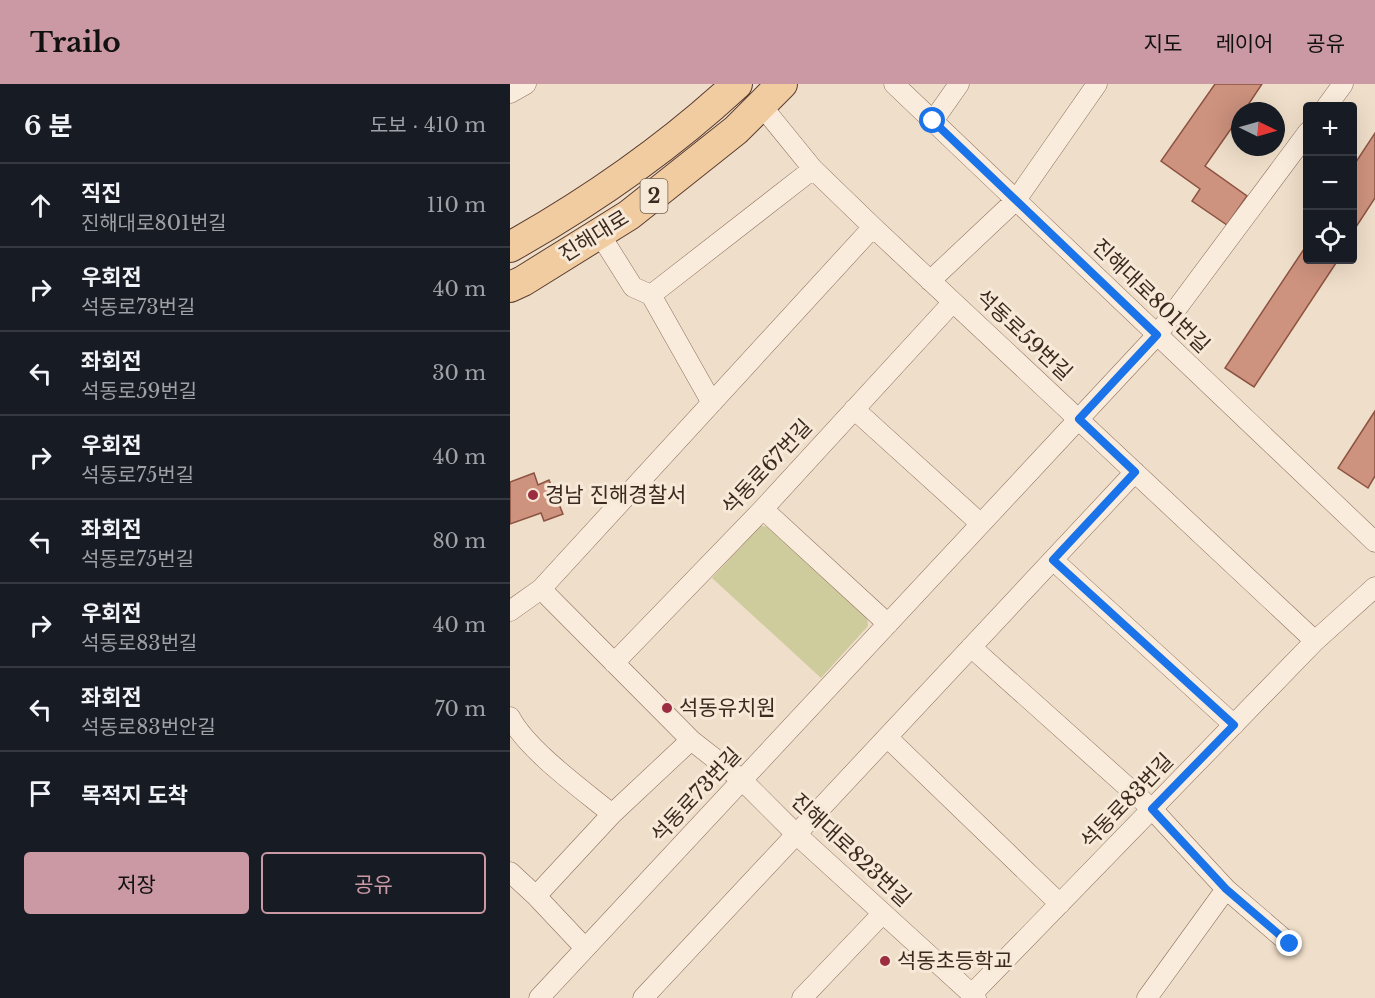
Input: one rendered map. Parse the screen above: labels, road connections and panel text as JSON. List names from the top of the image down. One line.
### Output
{"streets":{"main road":["2","진해대로"],"street":["진해대로801번길","석동로59번길","석동로67번길","석동로73번길","석동로83번길","진해대로823번길"]},"crossings":[["진해대로","석동로59번길"],["진해대로801번길","석동로73번길"],["석동로59번길","석동로67번길"],["석동로59번길","석동로73번길"],["석동로59번길","석동로83번길"],["석동로67번길","진해대로823번길"],["석동로73번길","진해대로823번길"],["석동로83번길","진해대로823번길"]],"places":["경남 진해경찰서","석동유치원","석동초등학교"],"north":"right","page":{"header":"Trailo","nav":["지도","레이어","공유"],"heading":["6 분","도보 · 410 m"],"map_buttons":["+","−"],"list":[["직진","진해대로801번길","110 m"],["우회전","석동로73번길","40 m"],["좌회전","석동로59번길","30 m"],["우회전","석동로75번길","40 m"],["좌회전","석동로75번길","80 m"],["우회전","석동로83번길","40 m"],["좌회전","석동로83번안길","70 m"],"목적지 도착"],"buttons":["저장","공유"]}}
